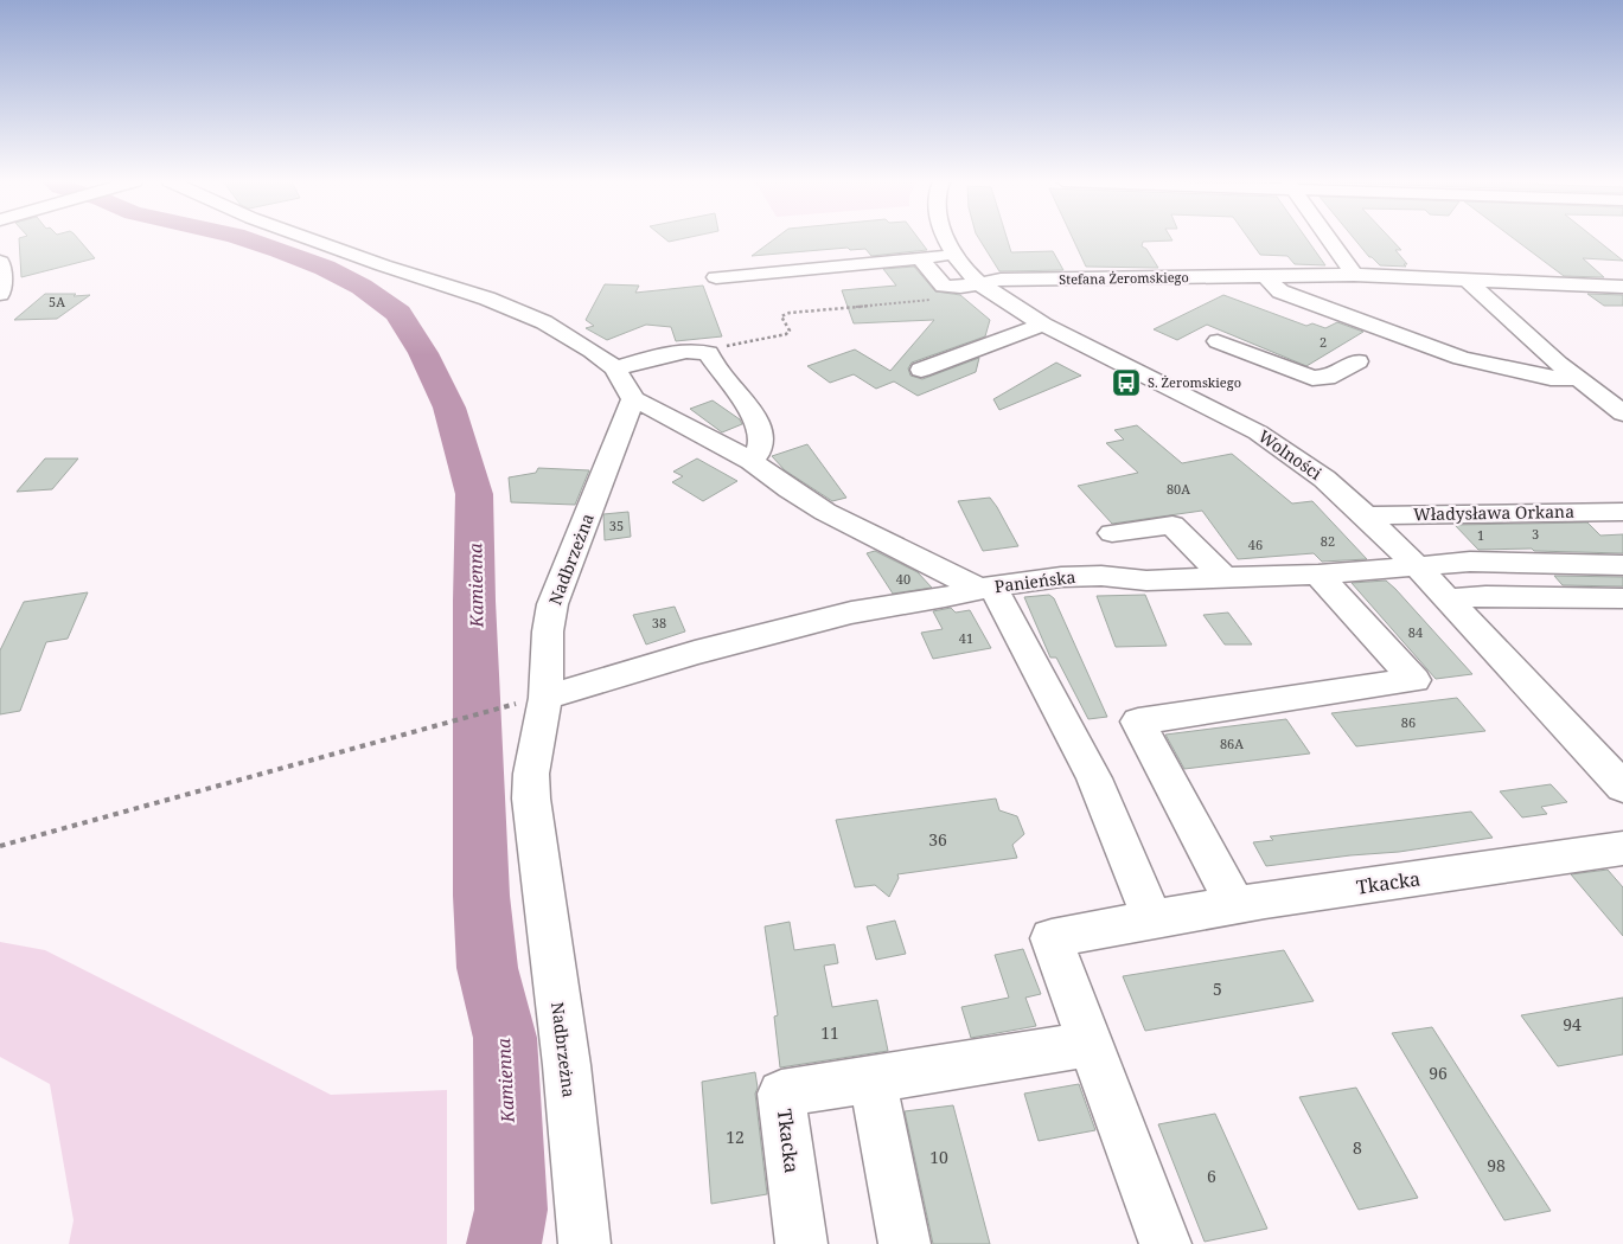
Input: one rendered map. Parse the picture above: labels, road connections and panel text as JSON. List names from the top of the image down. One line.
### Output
{"streets":{"street":["Stefana Żeromskiego","Wolności","Władysława Orkana","Nadbrzeżna","Panieńska","Tkacka"]},"crossings":[["Stefana Żeromskiego","Wolności"],["Wolności","Władysława Orkana"],["Wolności","Panieńska"],["Nadbrzeżna","Panieńska"]],"water":["Kamienna"],"places":{"bus stop":["S. Żeromskiego"]},"house_numbers":["5A","2","80A","35","3","1","82","46","40","38","84","41","86","86A","36","5","94","11","96","12","8","10","98","6"]}
